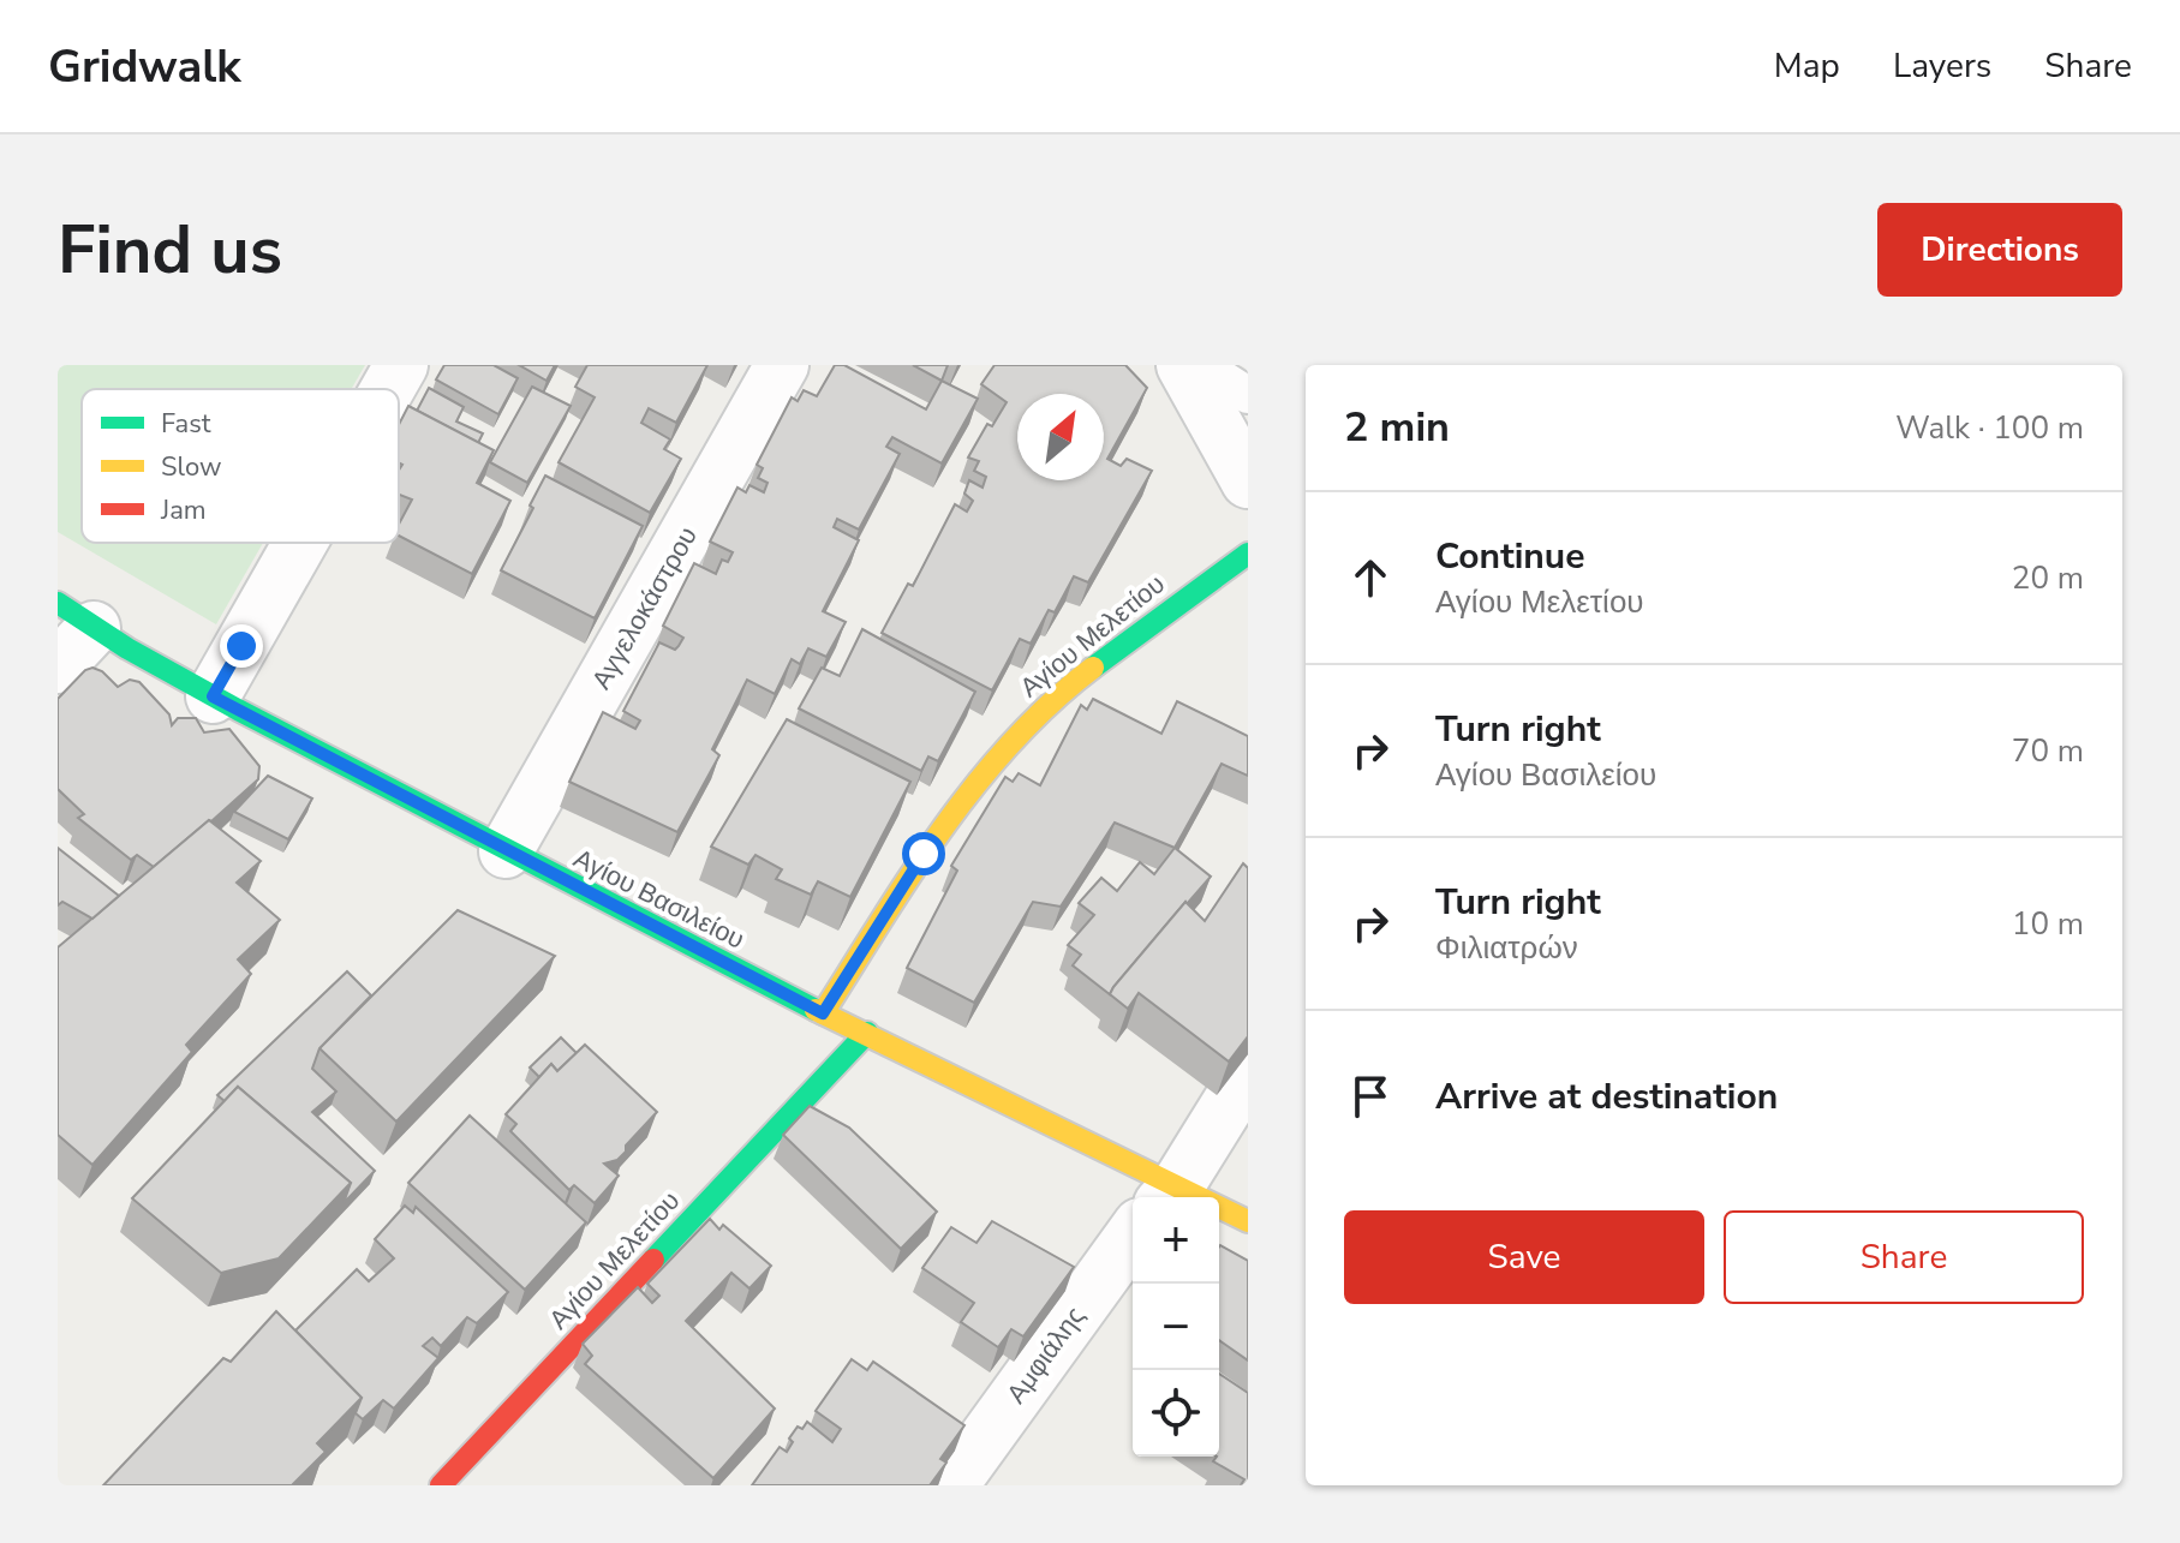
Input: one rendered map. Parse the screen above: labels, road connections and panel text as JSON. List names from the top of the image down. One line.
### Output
{"streets":{"street":["Αγγελοκάστρου","Αγίου Μελετίου","Αγίου Βασιλείου","Αμφιάλης"]},"crossings":[["Αγγελοκάστρου","Αγίου Βασιλείου"],["Αγίου Μελετίου","Αγίου Βασιλείου"]],"legend":["Fast","Slow","Jam"],"north":"top right","page":{"header":"Gridwalk","nav":["Map","Layers","Share"],"buttons":["Directions",["Save","Share"]],"title":"Find us","heading":["2 min","Walk · 100 m"],"list":[["Continue","Αγίου Μελετίου","20 m"],["Turn right","Αγίου Βασιλείου","70 m"],["Turn right","Φιλιατρών","10 m"],"Arrive at destination"],"map_buttons":["+","−"]}}
